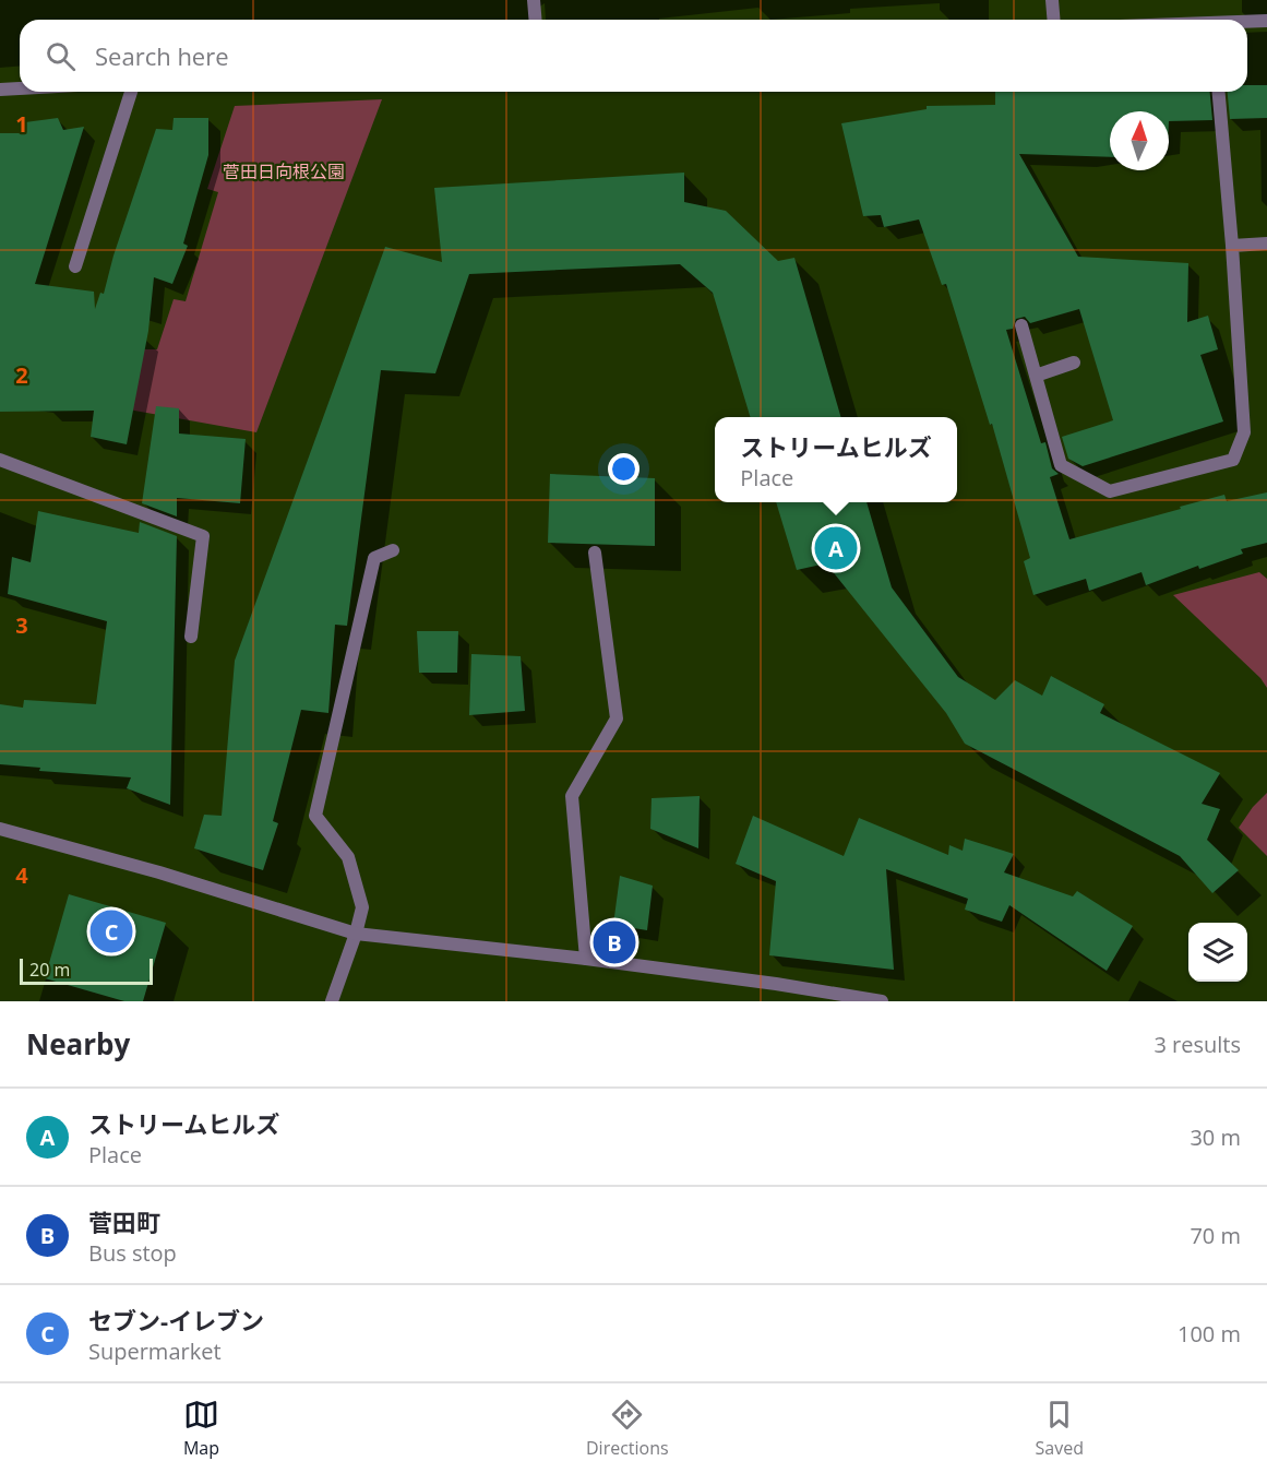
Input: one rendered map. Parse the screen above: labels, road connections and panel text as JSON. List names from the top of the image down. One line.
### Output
{"parks":["菅田日向根公園"],"scale_bar":"20 m","north":"top","page":{"search":"Search here","popup":["ストリームヒルズ","Place"],"pins":["A","C","B"],"scale":"20 m","heading":["Nearby","3 results"],"list":[{"mark":"A","name":"ストリームヒルズ","note":"Place","value":"30 m"},{"mark":"B","name":"菅田町","note":"Bus stop","value":"70 m"},{"mark":"C","name":"セブン-イレブン","note":"Supermarket","value":"100 m"}],"nav":["Map","Directions","Saved"]},"grid":{"rows":["1","2","3","4"]}}
